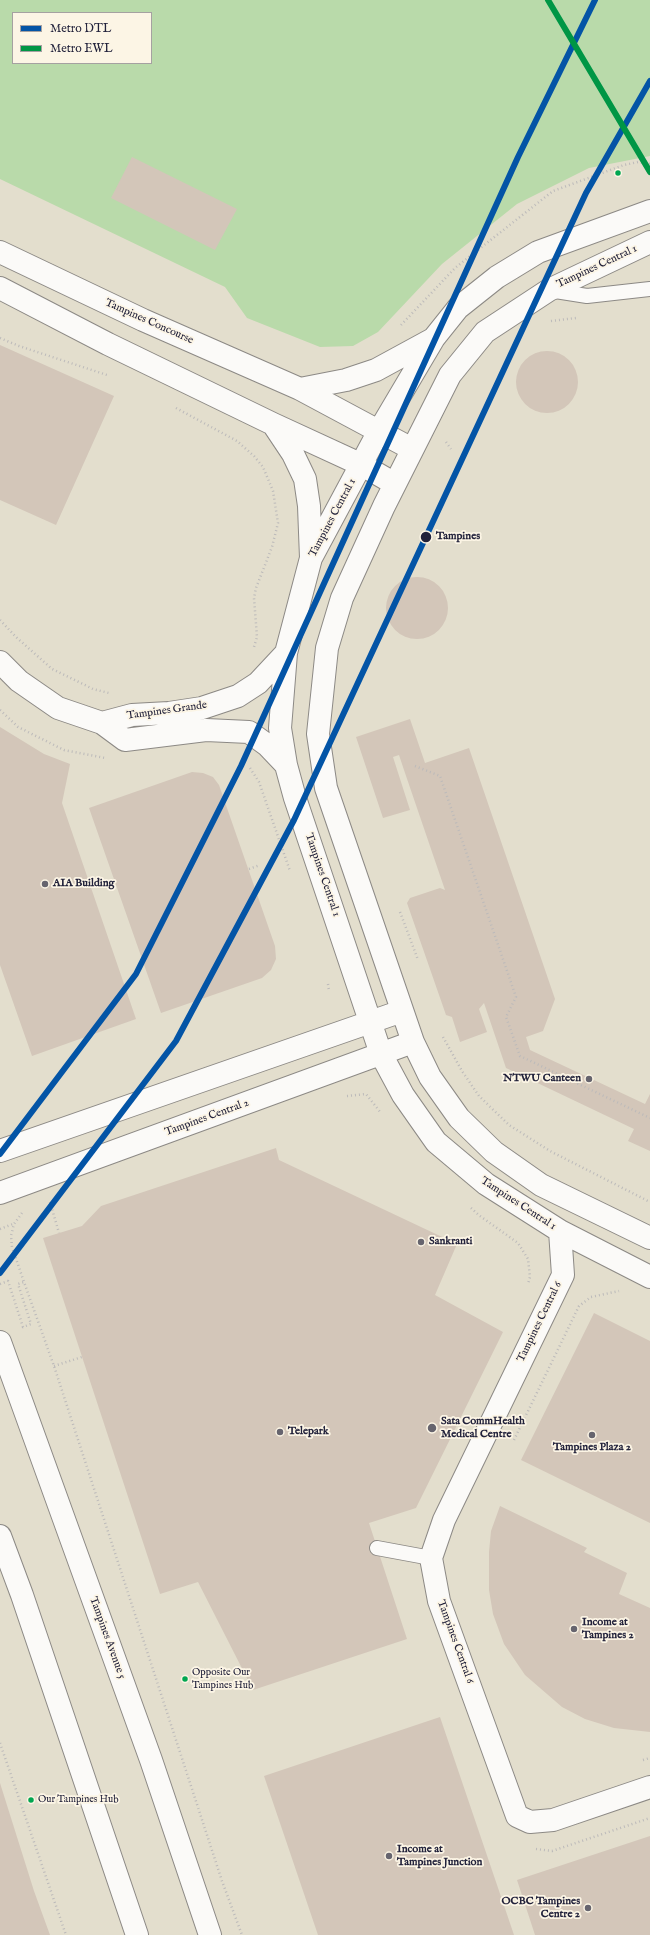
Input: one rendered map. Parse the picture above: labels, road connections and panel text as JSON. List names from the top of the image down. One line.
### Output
{"streets":{"street":["Tampines Central 1","Tampines Concourse","Tampines Grande","Tampines Central 2","Tampines Central 6","Tampines Avenue 5"]},"crossings":[["Tampines Central 1","Tampines Concourse"],["Tampines Central 1","Tampines Grande"],["Tampines Central 1","Tampines Central 2"],["Tampines Central 1","Tampines Central 6"]],"places":["Tampines","AIA Building","NTWU Canteen","Sankranti","Sata CommHealth Medical Centre","Telepark","Tampines Plaza 2","Income at Tampines 2","Opposite Our Tampines Hub","Our Tampines Hub","Income at Tampines Junction","OCBC Tampines Centre 2"],"lines":["metro line DTL","metro line EWL"],"legend":["Metro DTL","Metro EWL"]}
